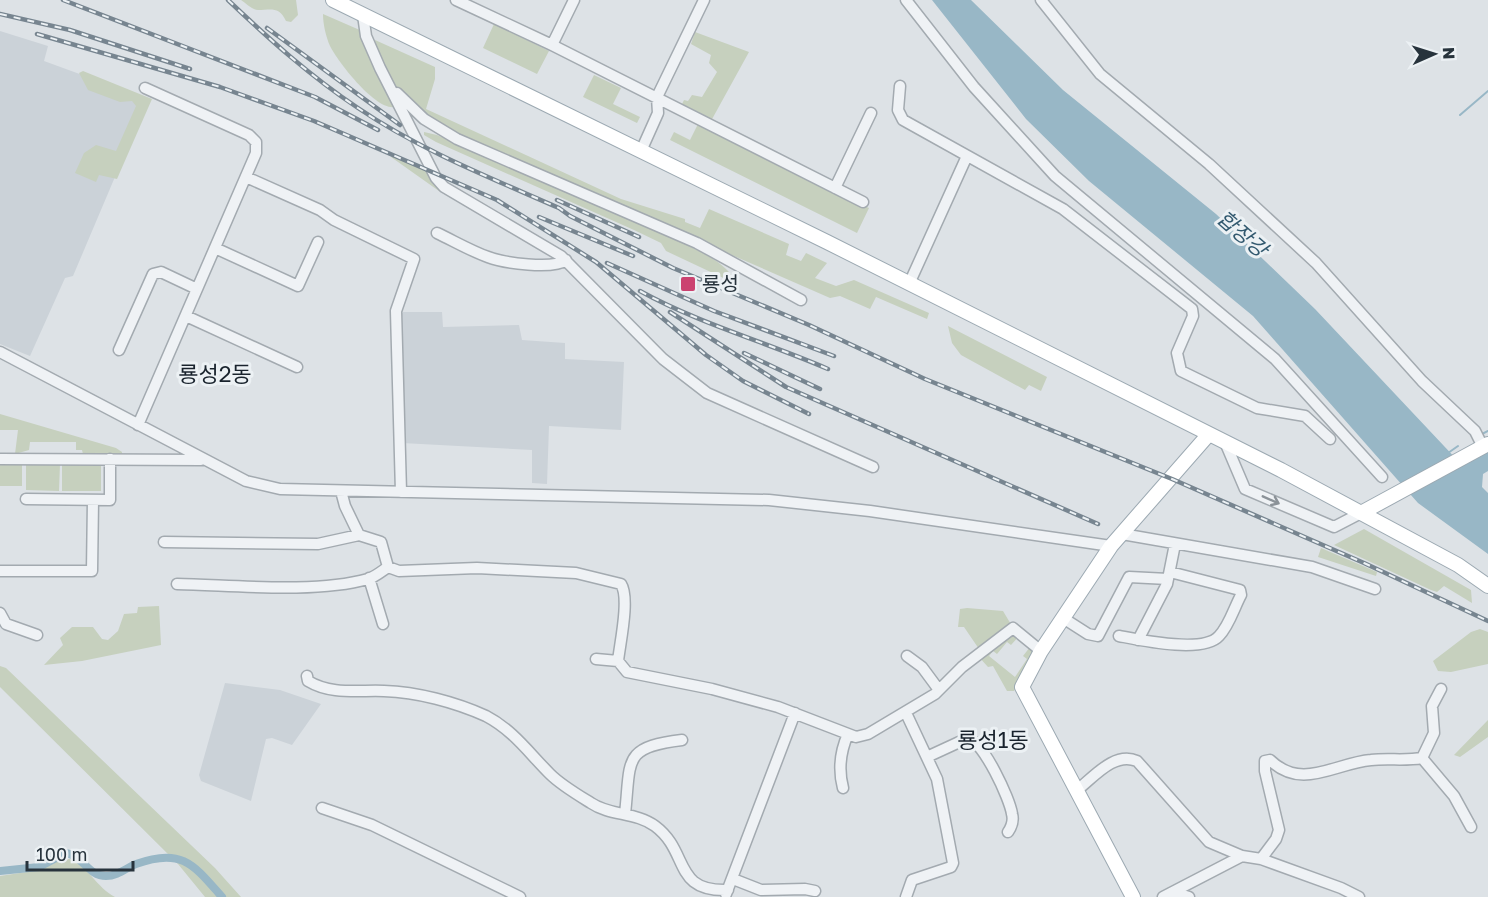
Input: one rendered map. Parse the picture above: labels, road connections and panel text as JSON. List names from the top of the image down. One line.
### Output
{"districts":["룡성2동","룡성1동"],"water":["합장강"],"places":{"transit":["룡성"]},"scale_bar":"100 m","north":"right"}
